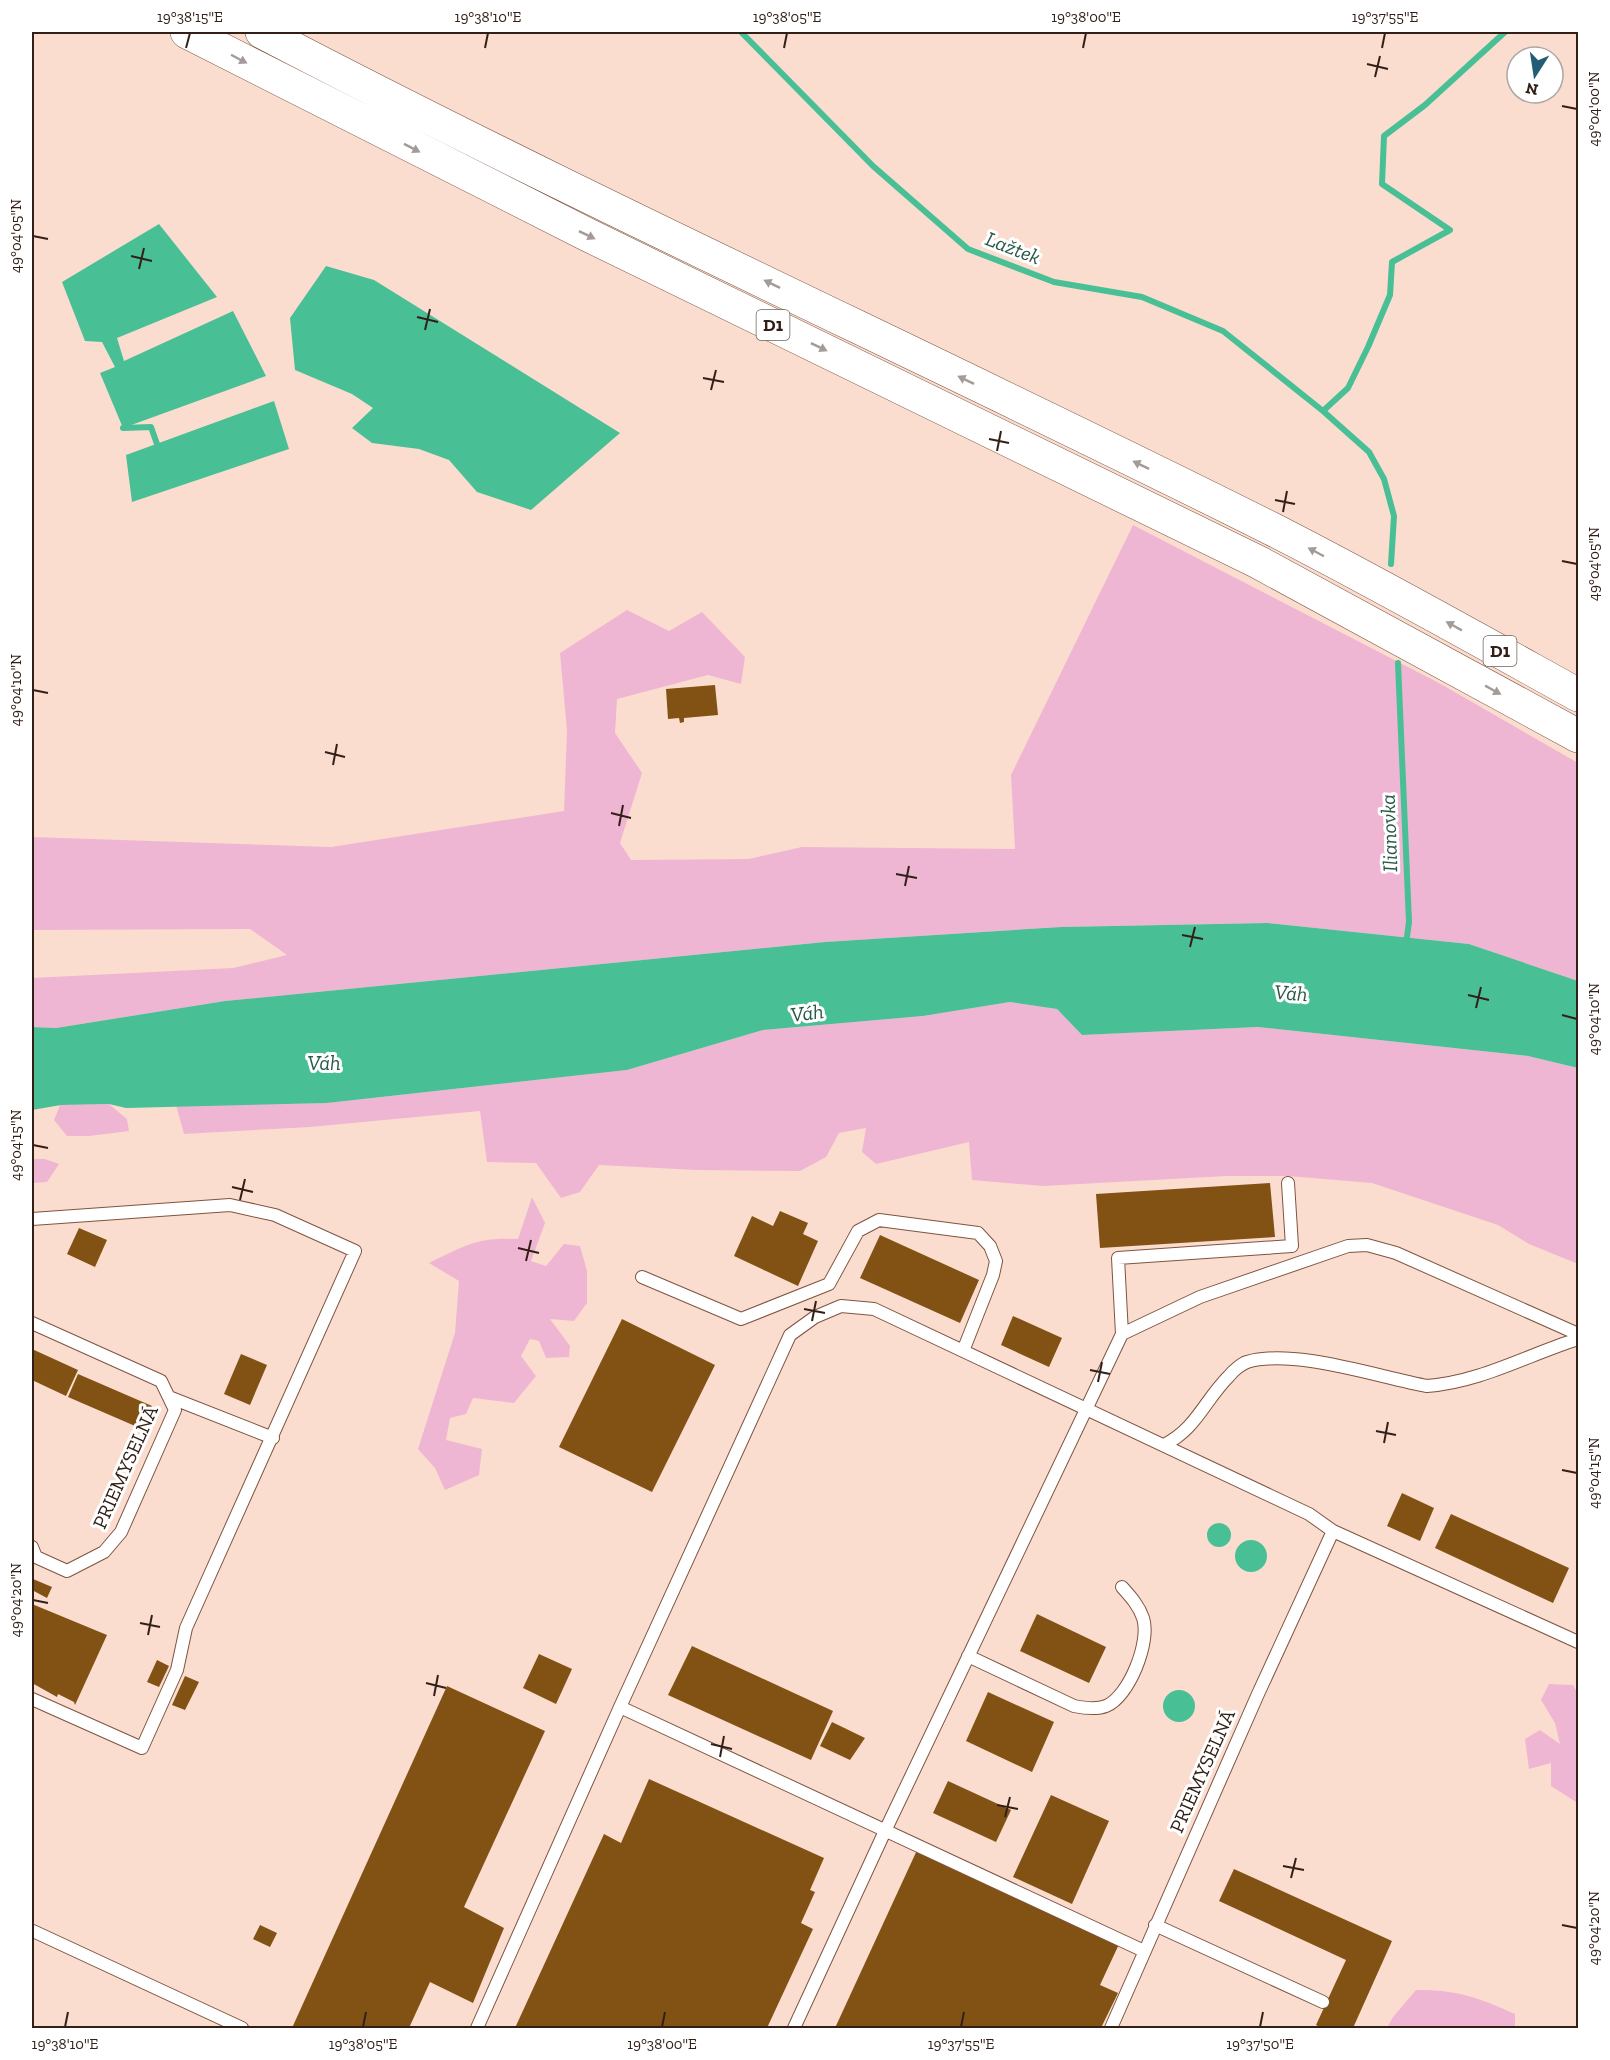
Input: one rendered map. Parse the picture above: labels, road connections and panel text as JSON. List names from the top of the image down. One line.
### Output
{"streets":{"highway":["D1"],"lane":["PRIEMYSELNÁ"]},"water":["Lažtek","Ilianovka","Váh"],"north":"bottom","coordinates":["19°38'15\"E","19°38'10\"E","19°38'05\"E","19°38'00\"E","19°37'55\"E","49°04'00\"N","49°04'05\"N","49°04'10\"N","49°04'15\"N","49°04'20\"N","19°37'50\"E"]}
